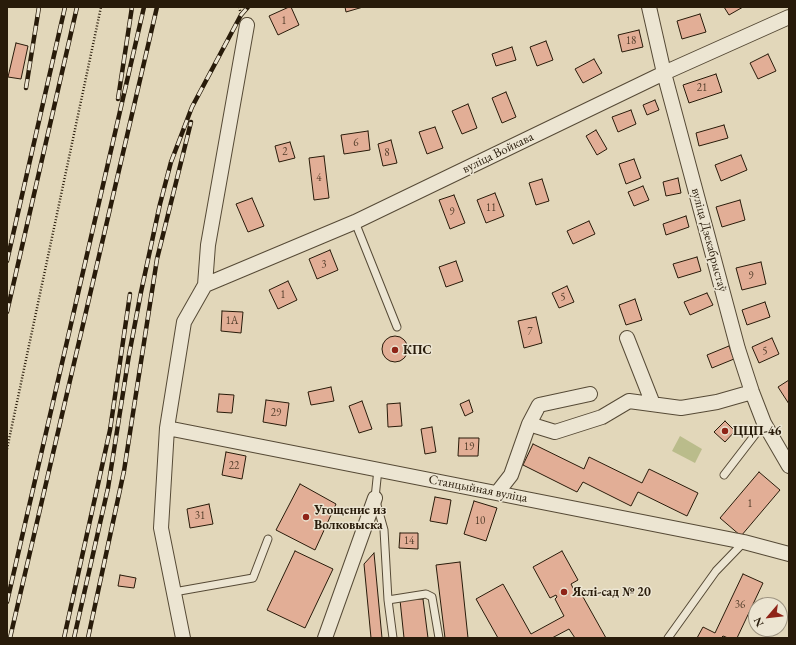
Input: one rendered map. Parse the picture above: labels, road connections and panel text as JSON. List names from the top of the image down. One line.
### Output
{"streets":{"street":["вуліца Войкава","вуліца Дзекабрыстаў","Станцыйная вуліца"]},"crossings":[["вуліца Войкава","вуліца Дзекабрыстаў"]],"places":["КПС","ЦЦП-46","Угощение из Волковыска","Яслі-сад № 20"],"house_numbers":["1","18","21","6","2","8","4","11","9","3","9","1","5","1А","7","5","29","19","22","1","31","10","14","36"],"north":"bottom left"}
